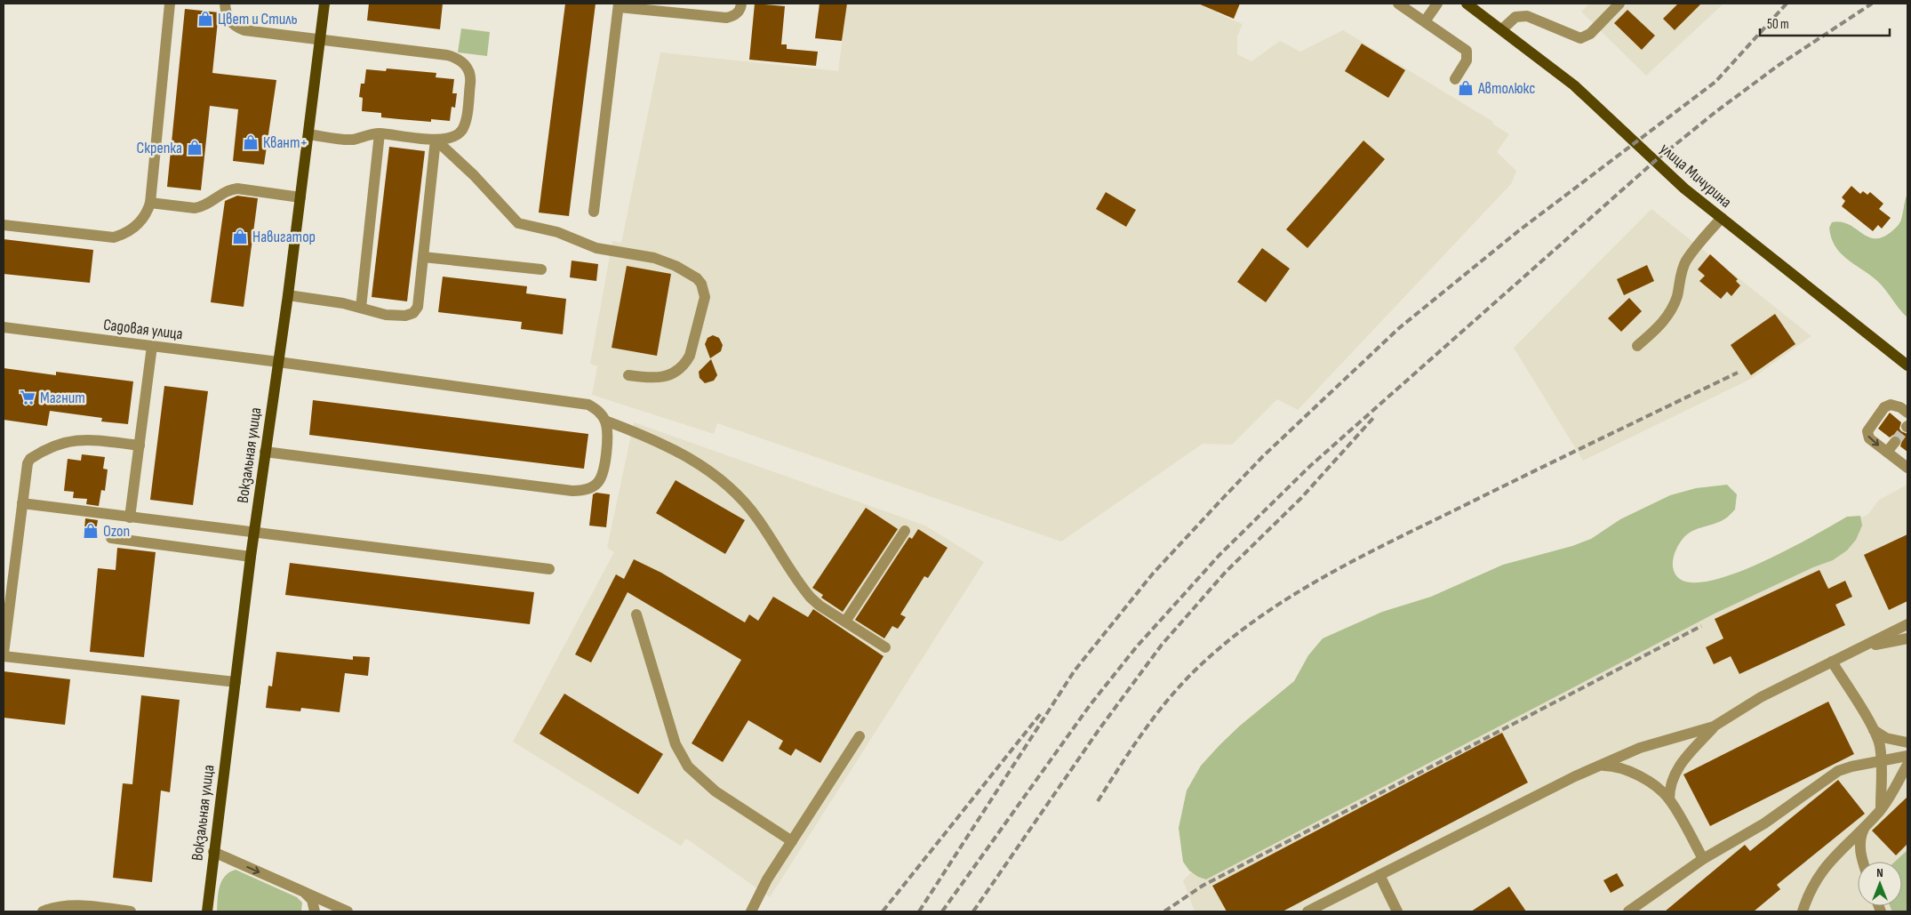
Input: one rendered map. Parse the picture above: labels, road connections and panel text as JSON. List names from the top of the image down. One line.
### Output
{"streets":{"main road":["улица Мичурина","Вокзальная улица"],"street":["Садовая улица"]},"crossings":[["Садовая улица","Вокзальная улица"]],"places":{"shop":["Цвет и Стиль","Автолюкс","Квант+","Скрепка","Навигатор","Ozon"],"supermarket":["Магнит"]},"scale_bar":"50 m","north":"top"}
